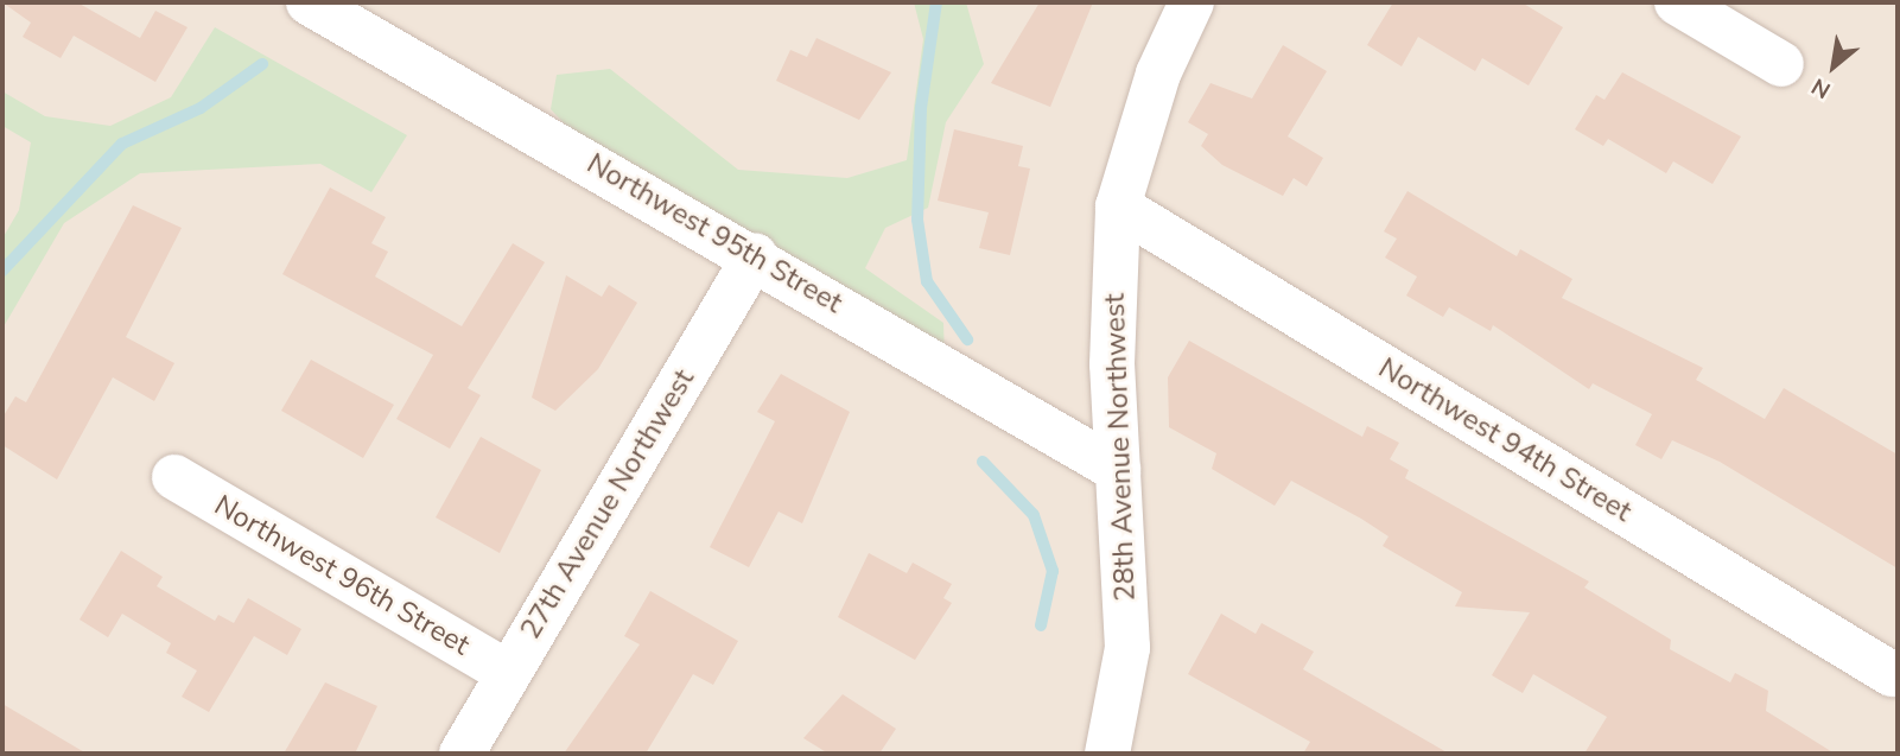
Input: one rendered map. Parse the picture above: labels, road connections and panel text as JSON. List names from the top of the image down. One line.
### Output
{"streets":{"street":["Northwest 95th Street","Northwest 94th Street","28th Avenue Northwest","27th Avenue Northwest","Northwest 96th Street"]},"crossings":[["Northwest 95th Street","28th Avenue Northwest"],["Northwest 95th Street","27th Avenue Northwest"],["Northwest 94th Street","28th Avenue Northwest"],["27th Avenue Northwest","Northwest 96th Street"]],"north":"bottom left"}
